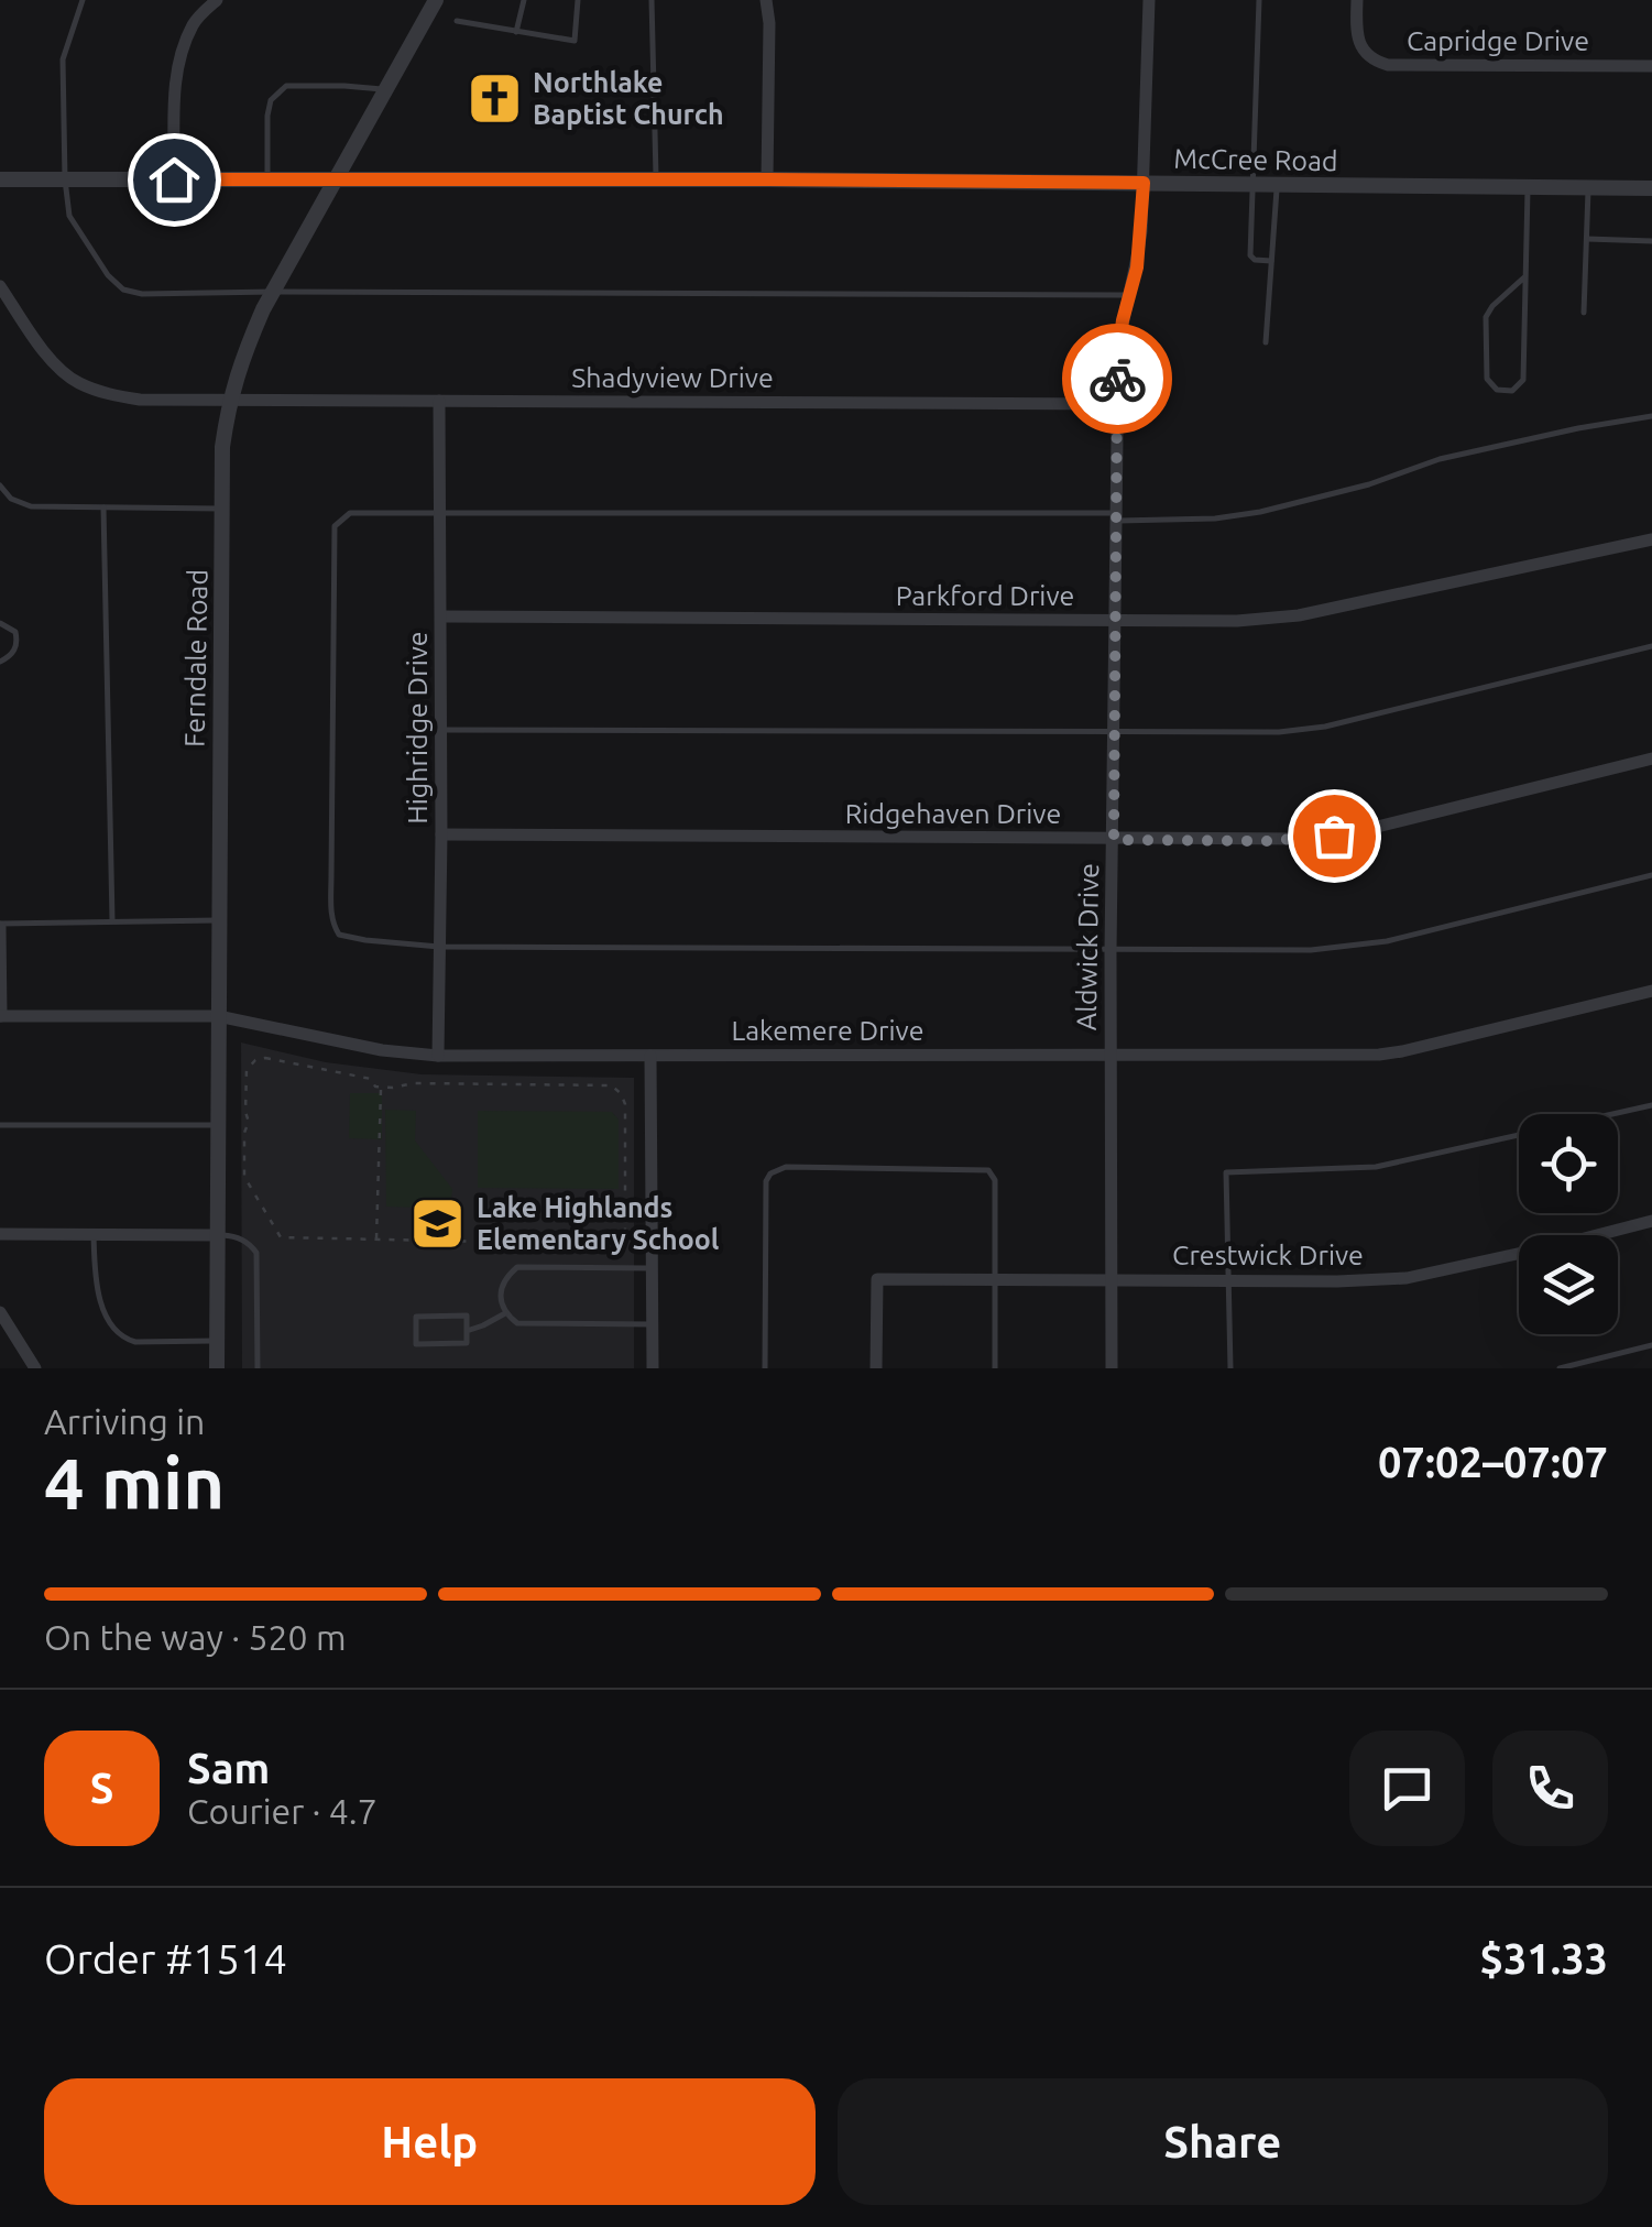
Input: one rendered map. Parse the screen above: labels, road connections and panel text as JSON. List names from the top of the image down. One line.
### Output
{"streets":{"street":["Capridge Drive","McCree Road","Shadyview Drive","Parkford Drive","Ferndale Road","Highridge Drive","Ridgehaven Drive","Aldwick Drive","Lakemere Drive","Crestwick Drive"]},"crossings":[["McCree Road","Ferndale Road"],["McCree Road","Aldwick Drive"],["Shadyview Drive","Ferndale Road"],["Shadyview Drive","Highridge Drive"],["Shadyview Drive","Aldwick Drive"],["Parkford Drive","Highridge Drive"],["Parkford Drive","Aldwick Drive"],["Ferndale Road","Lakemere Drive"],["Highridge Drive","Ridgehaven Drive"],["Highridge Drive","Lakemere Drive"],["Ridgehaven Drive","Aldwick Drive"],["Aldwick Drive","Lakemere Drive"],["Aldwick Drive","Crestwick Drive"]],"places":{"church":["Northlake Baptist Church"],"school or university":["Lake Highlands Elementary School"]},"page":{"heading":["4 min","Arriving in","07:02–07:07"],"panel":["Sam","Courier · 4.7","Order #1514","$31.33"],"bar":"On the way · 520 m","round":"S","buttons":["Help","Share"]}}
